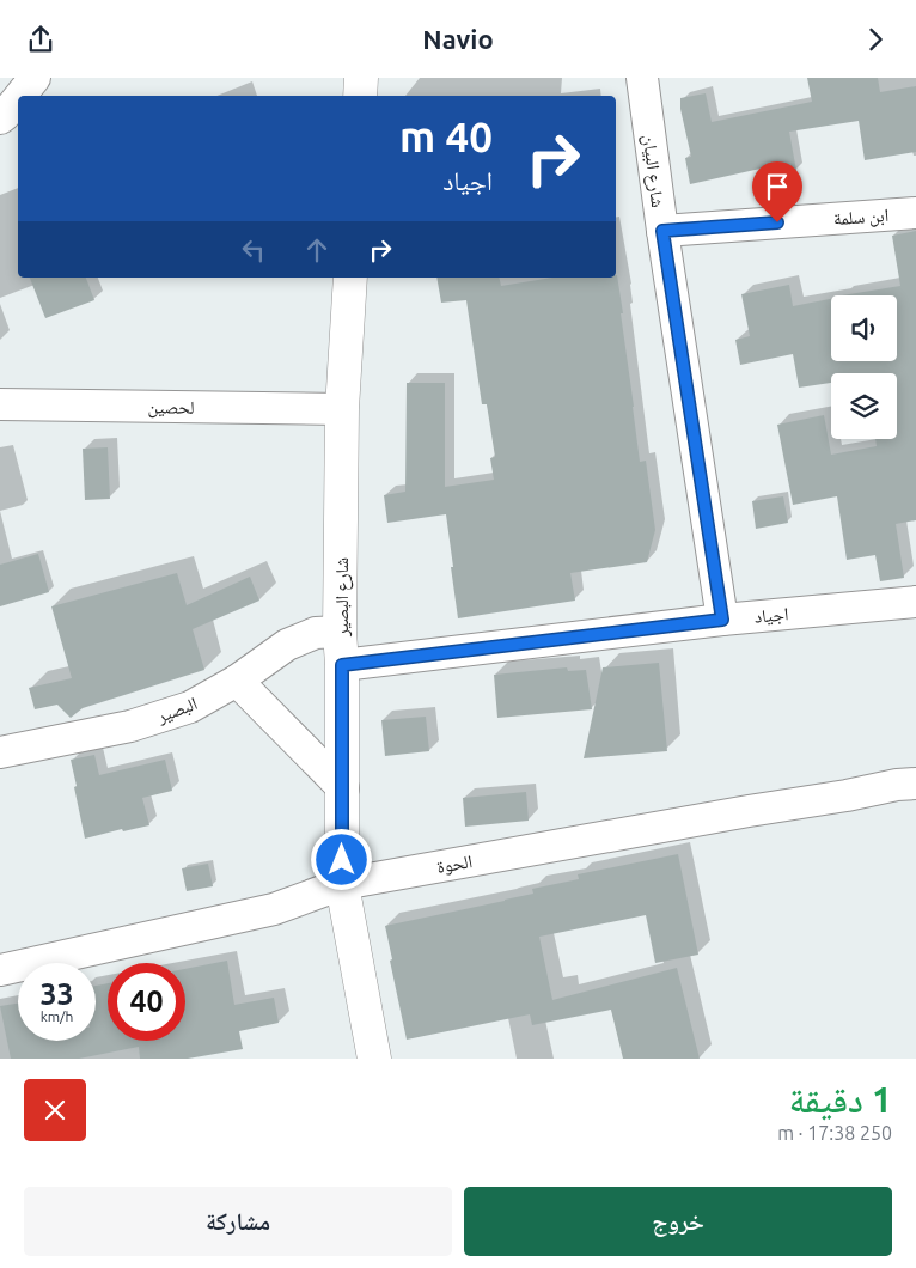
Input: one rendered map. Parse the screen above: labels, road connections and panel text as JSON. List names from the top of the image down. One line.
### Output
{"streets":{"street":["شارع البيان","ابن سلمة","لحصين","شارع البصير","اجياد","البصير","الحوة"]},"crossings":[["شارع البيان","ابن سلمة"],["شارع البيان","اجياد"],["لحصين","شارع البصير"],["شارع البصير","اجياد"],["شارع البصير","البصير"],["شارع البصير","الحوة"]],"page":{"header":"Navio","turn":["40 m","اجياد"],"speed":"33 km/h","limit":"40","heading":["1 دقيقة","250 m · 17:38"],"buttons":["خروج","مشاركة"]}}
